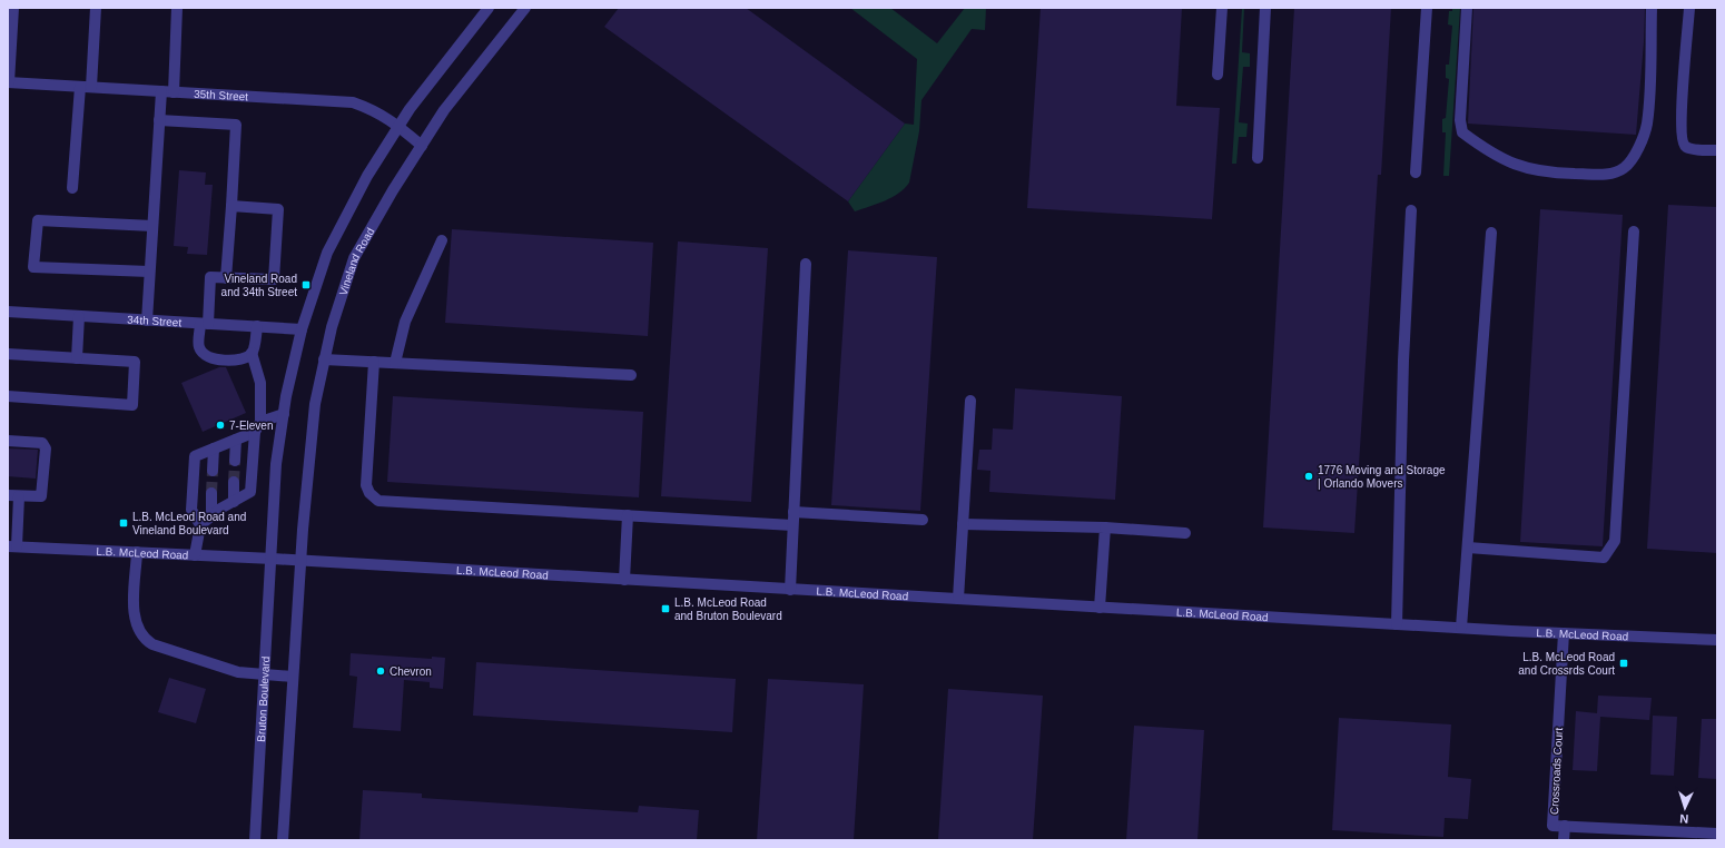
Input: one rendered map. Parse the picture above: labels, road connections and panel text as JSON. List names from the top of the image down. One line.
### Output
{"streets":{"street":["35th Street","Vineland Road","34th Street","L.B. McLeod Road","Bruton Boulevard","Crossroads Court"]},"crossings":[["35th Street","Vineland Road"],["Vineland Road","L.B. McLeod Road"],["L.B. McLeod Road","Bruton Boulevard"],["L.B. McLeod Road","Crossroads Court"]],"places":{"transit":["Vineland Road and 34th Street","L.B. McLeod Road and Vineland Boulevard","L.B. McLeod Road and Bruton Boulevard","L.B. McLeod Road and Crossrds Court"],"other":["7-Eleven","1776 Moving and Storage | Orlando Movers","Chevron"]},"north":"bottom"}
